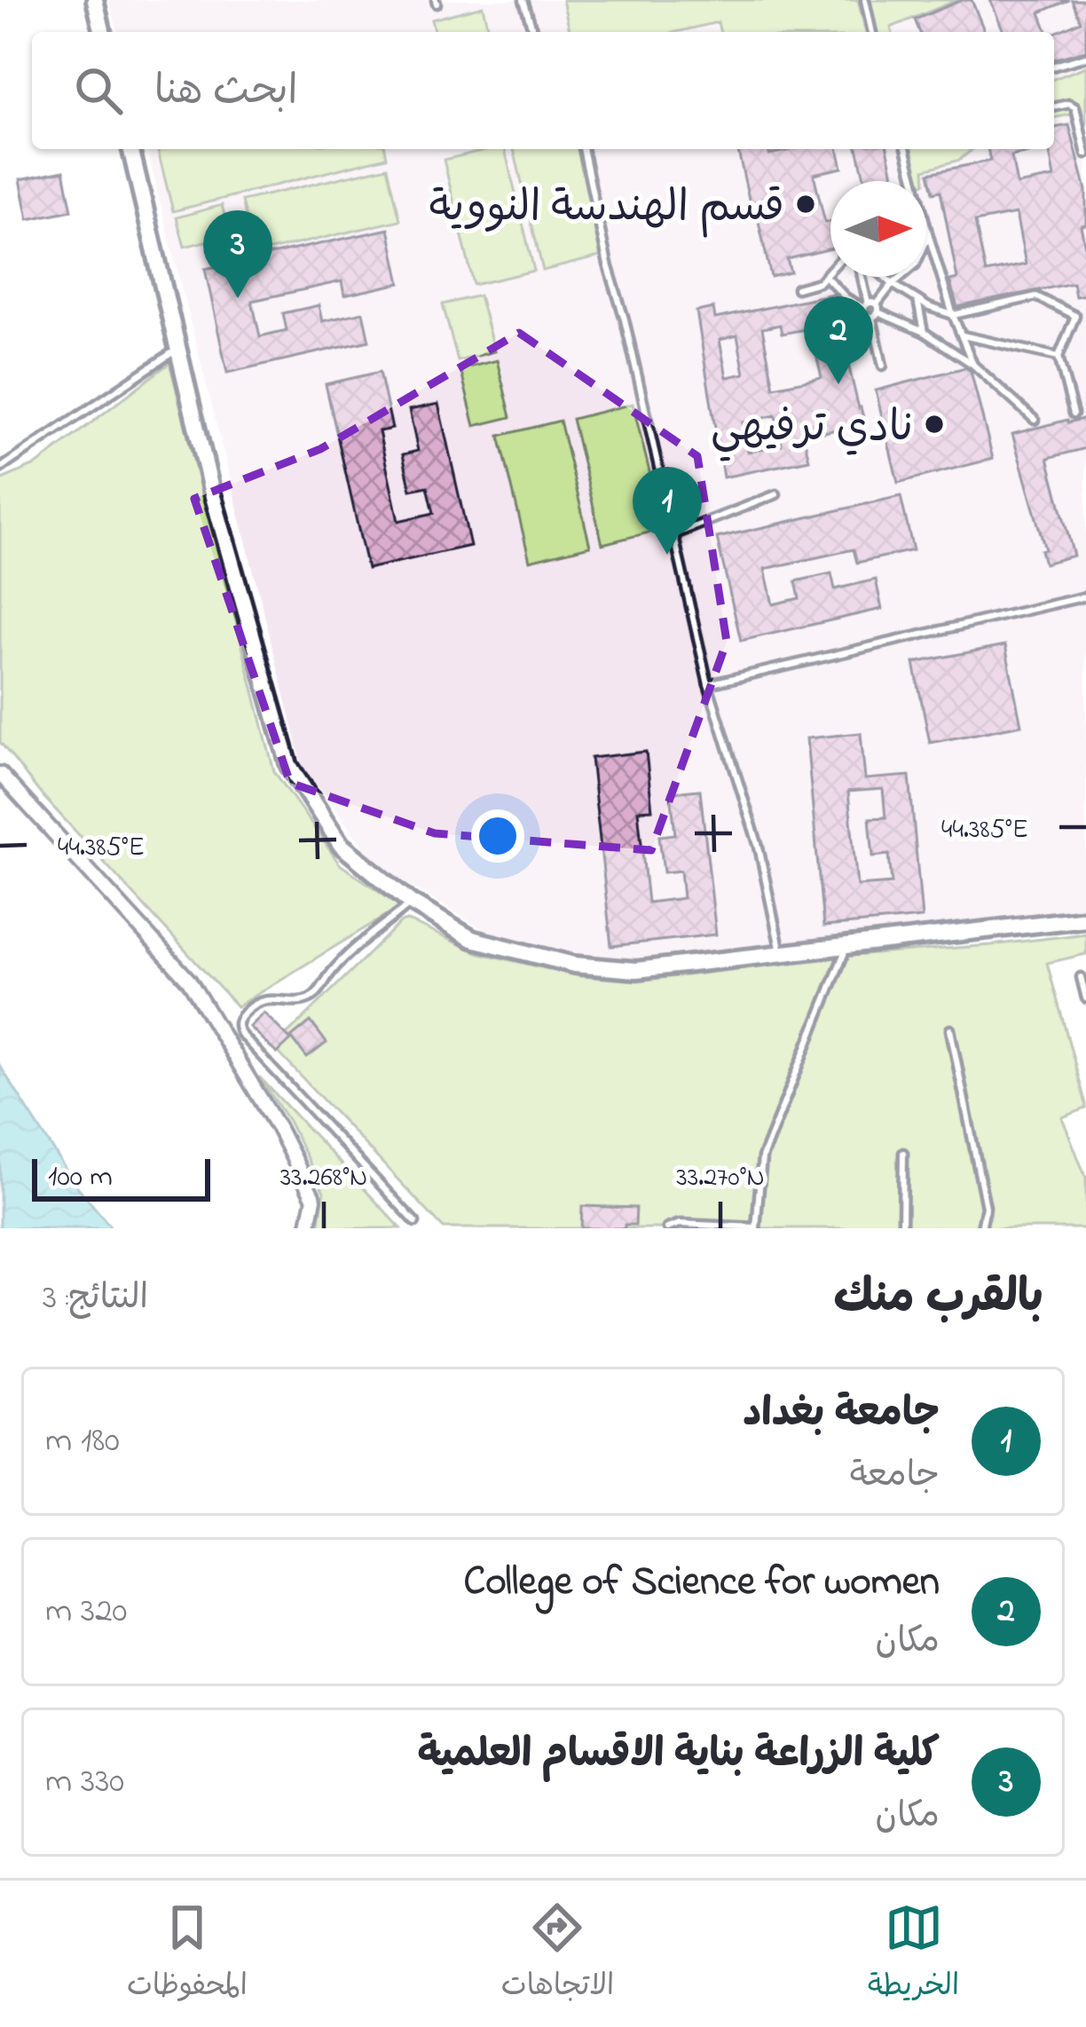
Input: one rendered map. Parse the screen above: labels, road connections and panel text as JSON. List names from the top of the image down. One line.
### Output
{"places":["قسم الهندسة النووية","نادي ترفيهي"],"scale_bar":"100 m","north":"right","page":{"search":"ابحث هنا","pins":["3","2","1"],"scale":"100 m","heading":["بالقرب منك","النتائج: 3"],"list":[{"mark":"1","name":"جامعة بغداد","note":"جامعة","value":"180 m"},{"mark":"2","name":"College of Science for women","note":"مكان","value":"320 m"},{"mark":"3","name":"كلية الزراعة بناية الاقسام العلمية","note":"مكان","value":"330 m"}],"nav":["الخريطة","الاتجاهات","المحفوظات"]},"coordinates":["44.385°E","33.268°N","33.270°N"]}
